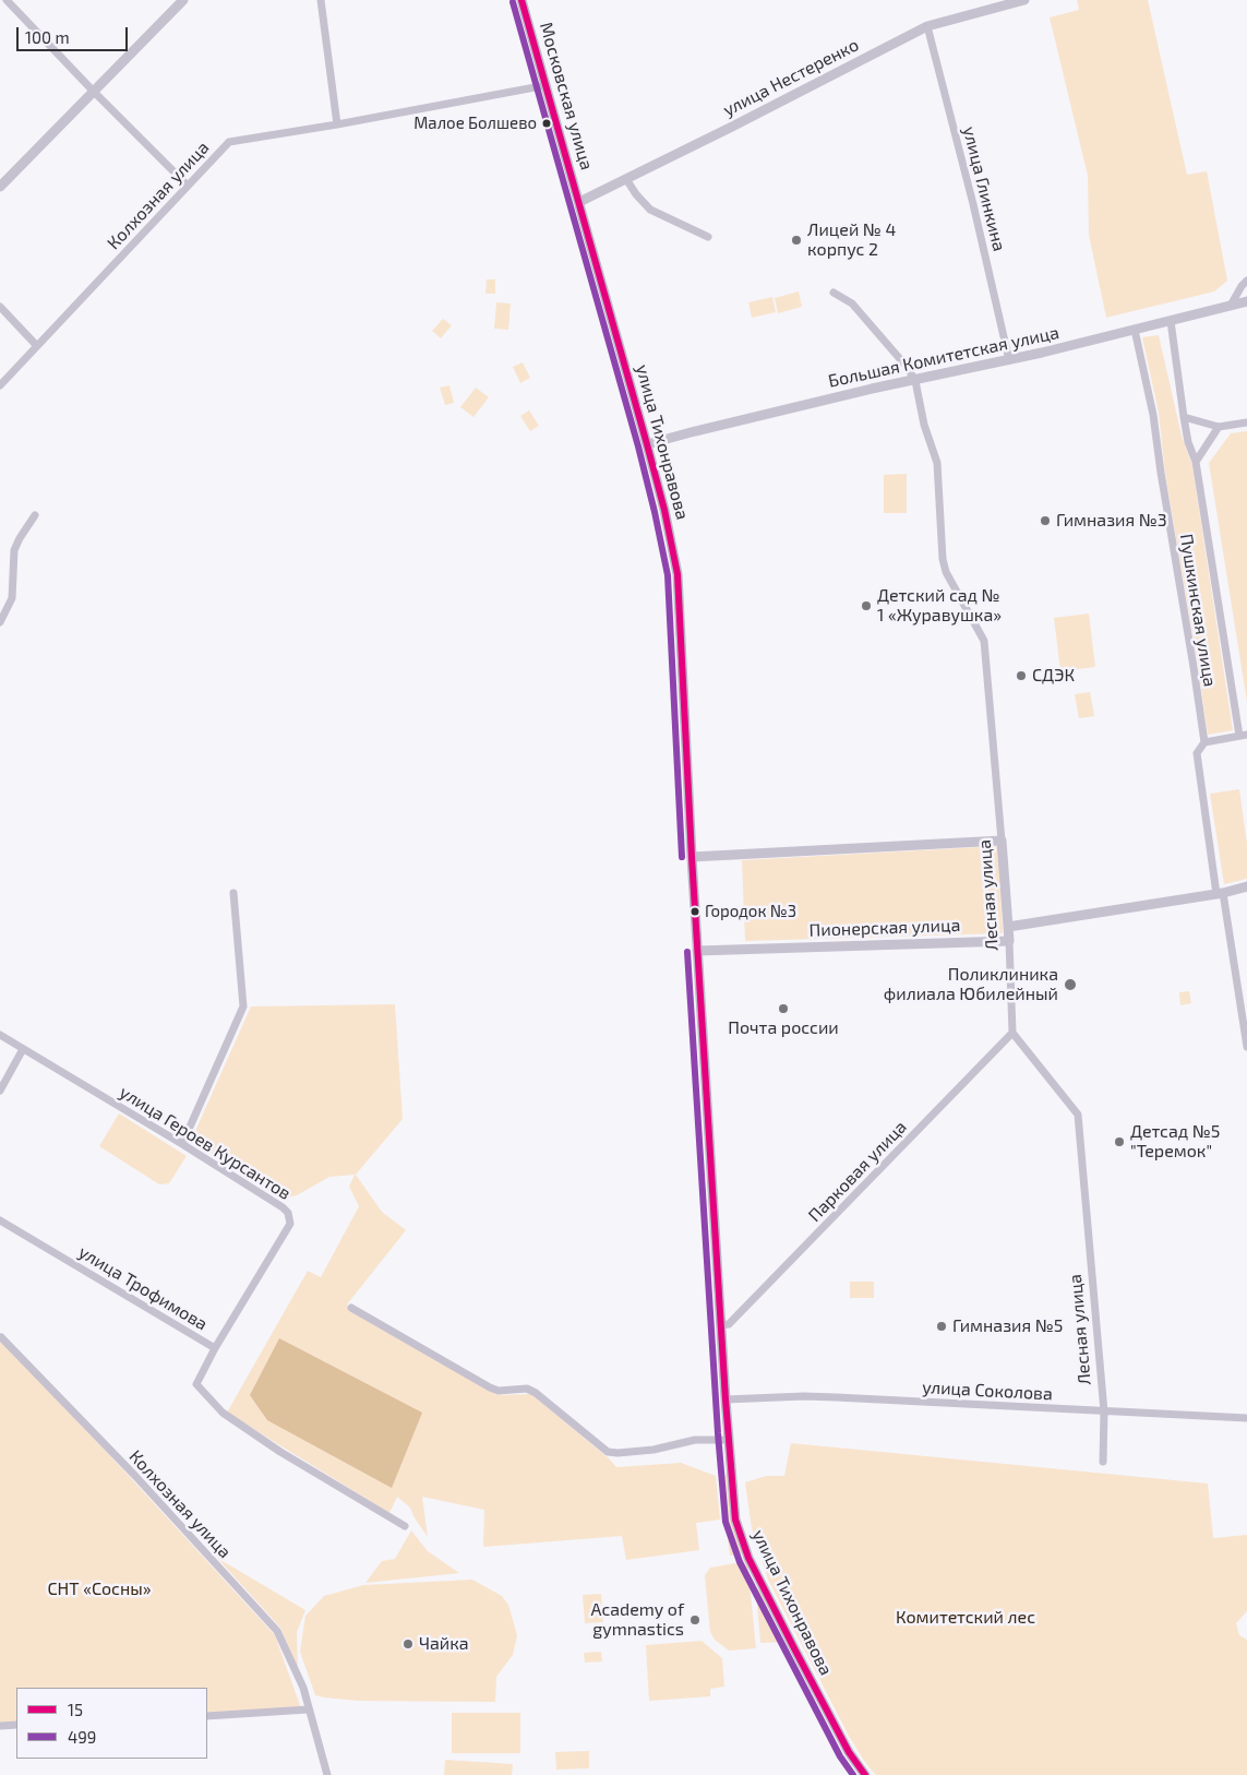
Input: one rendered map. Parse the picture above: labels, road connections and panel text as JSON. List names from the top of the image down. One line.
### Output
{"streets":{"main road":["Московская улица","улица Тихонравова"],"street":["улица Нестеренко","улица Глинкина","Колхозная улица","Большая Комитетская улица","Пушкинская улица","Лесная улица","Пионерская улица","улица Героев Курсантов","Парковая улица","улица Трофимова","улица Соколова"]},"crossings":[["улица Нестеренко","Московская улица"],["улица Нестеренко","улица Глинкина"],["улица Нестеренко","улица Тихонравова"],["Московская улица","Колхозная улица"],["Московская улица","улица Тихонравова"],["улица Глинкина","Большая Комитетская улица"],["Большая Комитетская улица","улица Тихонравова"],["Большая Комитетская улица","Пушкинская улица"],["Большая Комитетская улица","Лесная улица"],["улица Тихонравова","Пионерская улица"],["улица Тихонравова","Парковая улица"],["улица Тихонравова","улица Соколова"],["Лесная улица","Пионерская улица"],["Лесная улица","Парковая улица"],["Лесная улица","улица Соколова"],["улица Героев Курсантов","улица Трофимова"]],"parks":["СНТ «Сосны»","Комитетский лес"],"places":["Малое Болшево","Лицей № 4 корпус 2","Гимназия №3","Детский сад № 1 «Журавушка»","СДЭК","Городок №3","Поликлиника филиала Юбилейный","Почта россии","Детсад №5 \"Теремок\"","Гимназия №5","Academy of gymnastics","Чайка"],"lines":["transit line 15","transit line 499"],"legend":["15","499"],"scale_bar":"100 m"}
